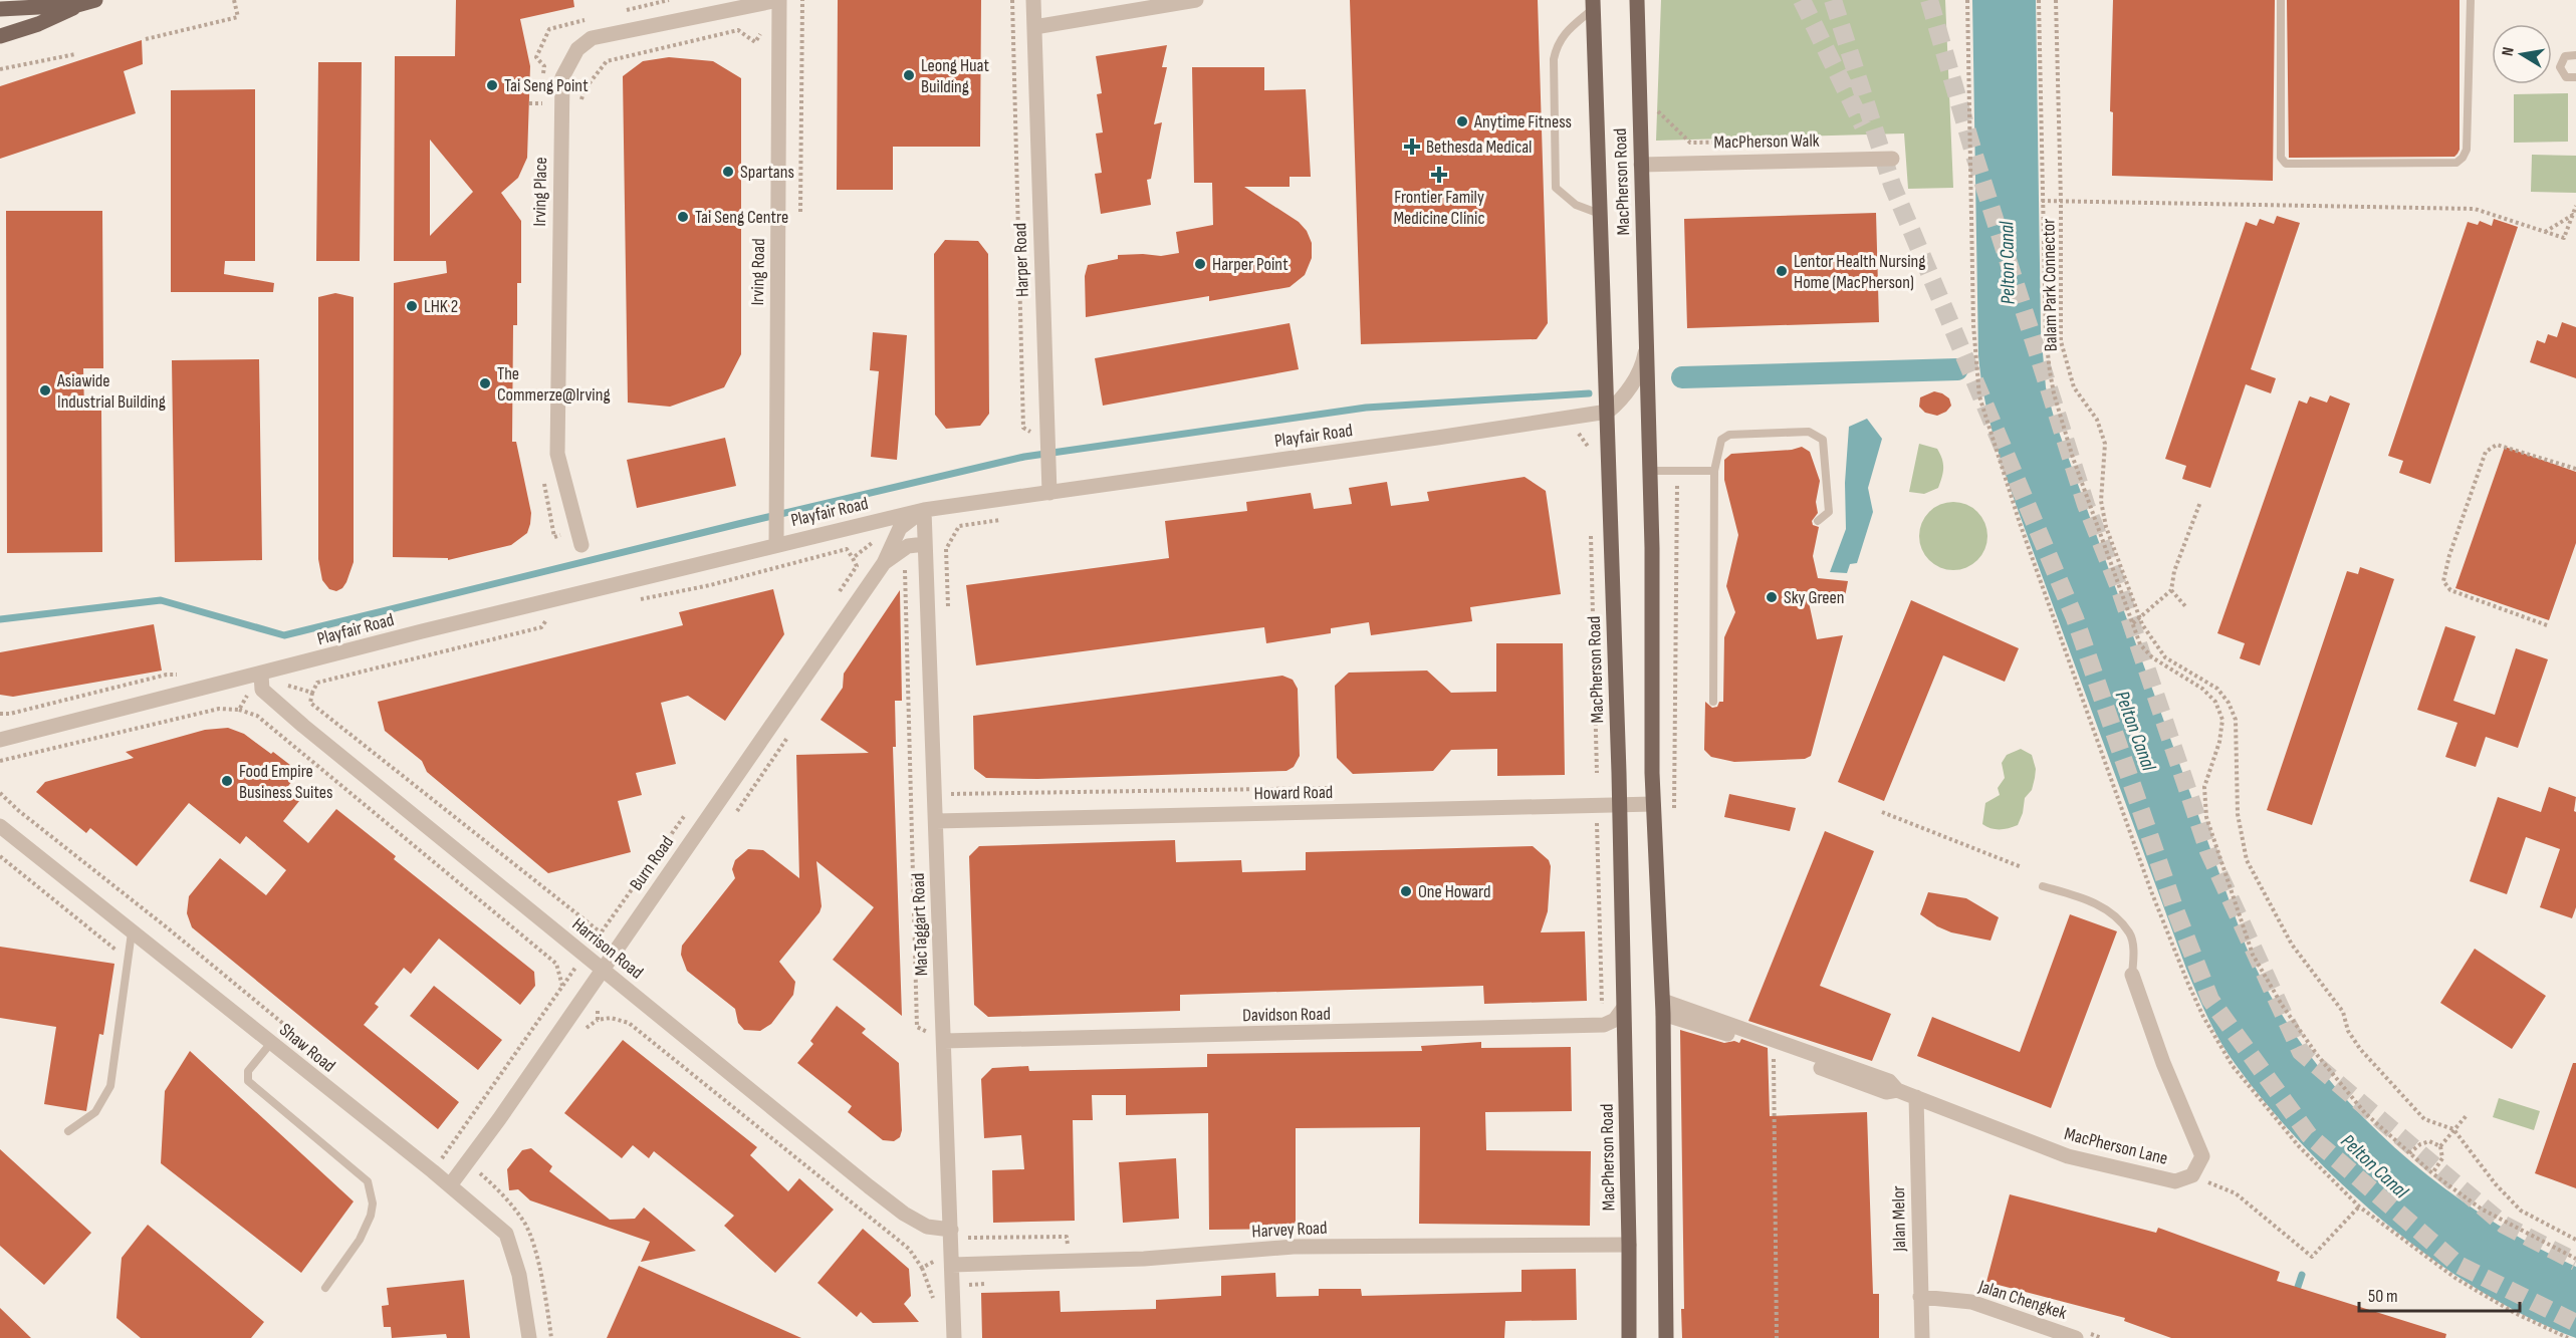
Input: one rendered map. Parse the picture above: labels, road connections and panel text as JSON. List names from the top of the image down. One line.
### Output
{"streets":{"main road":["MacPherson Road"],"street":["MacPherson Walk","Irving Place","Harper Road","Irving Road","Playfair Road","Howard Road","Burn Road","MacTaggart Road","Harrison Road","Davidson Road","Shaw Road","MacPherson Lane","Jalan Melor","Harvey Road","Jalan Chengkek"],"path":["Balam Park Connector"]},"crossings":[["MacPherson Walk","MacPherson Road"],["MacPherson Road","Playfair Road"],["MacPherson Road","Howard Road"],["MacPherson Road","Davidson Road"],["MacPherson Road","MacPherson Lane"],["MacPherson Road","Harvey Road"],["Irving Place","Irving Road"],["Harper Road","Playfair Road"],["Irving Road","Playfair Road"],["Playfair Road","Burn Road"],["Playfair Road","MacTaggart Road"],["Playfair Road","Harrison Road"],["Howard Road","MacTaggart Road"],["Burn Road","MacTaggart Road"],["Burn Road","Harrison Road"],["Burn Road","Shaw Road"],["MacTaggart Road","Harrison Road"],["MacTaggart Road","Davidson Road"],["MacTaggart Road","Harvey Road"],["MacPherson Lane","Jalan Melor"],["Jalan Melor","Jalan Chengkek"]],"water":["Pelton Canal"],"places":{"other":["Leong Huat Building","Tai Seng Point","Anytime Fitness","Spartans","Tai Seng Centre","Harper Point","Lentor Health Nursing Home (MacPherson)","LHK 2","The Commerze@Irving","Asiawide Industrial Building","Sky Green","Food Empire Business Suites","One Howard"],"health":["Bethesda Medical","Frontier Family Medicine Clinic"]},"scale_bar":"50 m","north":"left"}
